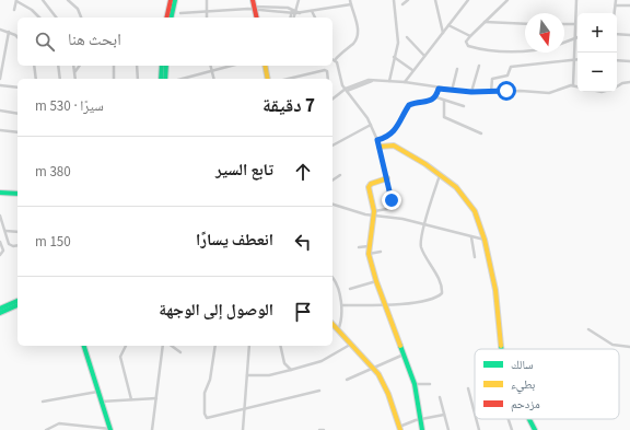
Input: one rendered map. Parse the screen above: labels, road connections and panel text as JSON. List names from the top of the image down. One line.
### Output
{"legend":["سالك","بطيء","مزدحم"],"north":"bottom","page":{"map_buttons":["+","−"],"search":"ابحث هنا","heading":["7 دقيقة","سيرًا · 530 m"],"list":[["تابع السير","380 m"],["انعطف يسارًا","150 m"],"الوصول إلى الوجهة"]}}
